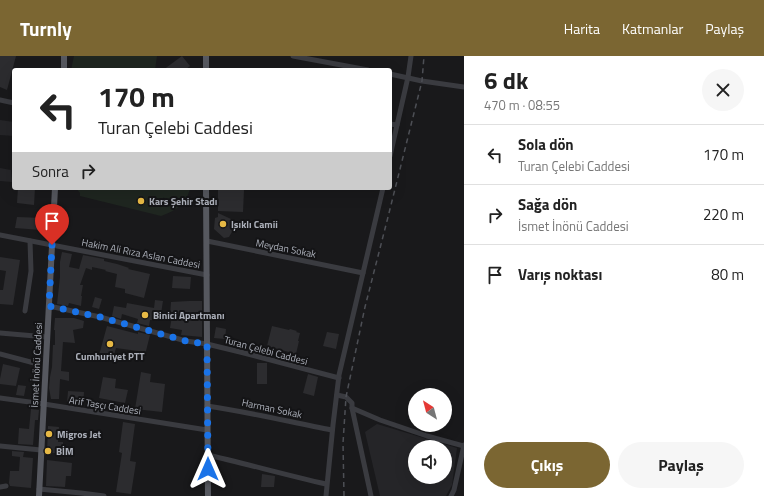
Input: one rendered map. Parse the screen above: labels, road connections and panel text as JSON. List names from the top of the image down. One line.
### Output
{"streets":{"main road":["İsmet İnönü Caddesi"],"street":["Meydan Sokak","Hakim Ali Rıza Aslan Caddesi","Turan Çelebi Caddesi","Arif Taşçı Caddesi","Harman Sokak"]},"crossings":[["Hakim Ali Rıza Aslan Caddesi","İsmet İnönü Caddesi"],["Turan Çelebi Caddesi","İsmet İnönü Caddesi"],["İsmet İnönü Caddesi","Arif Taşçı Caddesi"]],"places":["Kars Şehir Stadı","Işıklı Camii","Binici Apartmanı","Cumhuriyet PTT","Migros Jet","BİM"],"north":"top left","page":{"header":"Turnly","nav":["Harita","Katmanlar","Paylaş"],"heading":["6 dk","470 m · 08:55"],"turn":["170 m","Turan Çelebi Caddesi"],"list":[{"name":"Sola dön","note":"Turan Çelebi Caddesi","value":"170 m"},{"name":"Sağa dön","note":"İsmet İnönü Caddesi","value":"220 m"},{"name":"Varış noktası","value":"80 m"}],"then":"Sonra","buttons":["Çıkış","Paylaş"]}}
